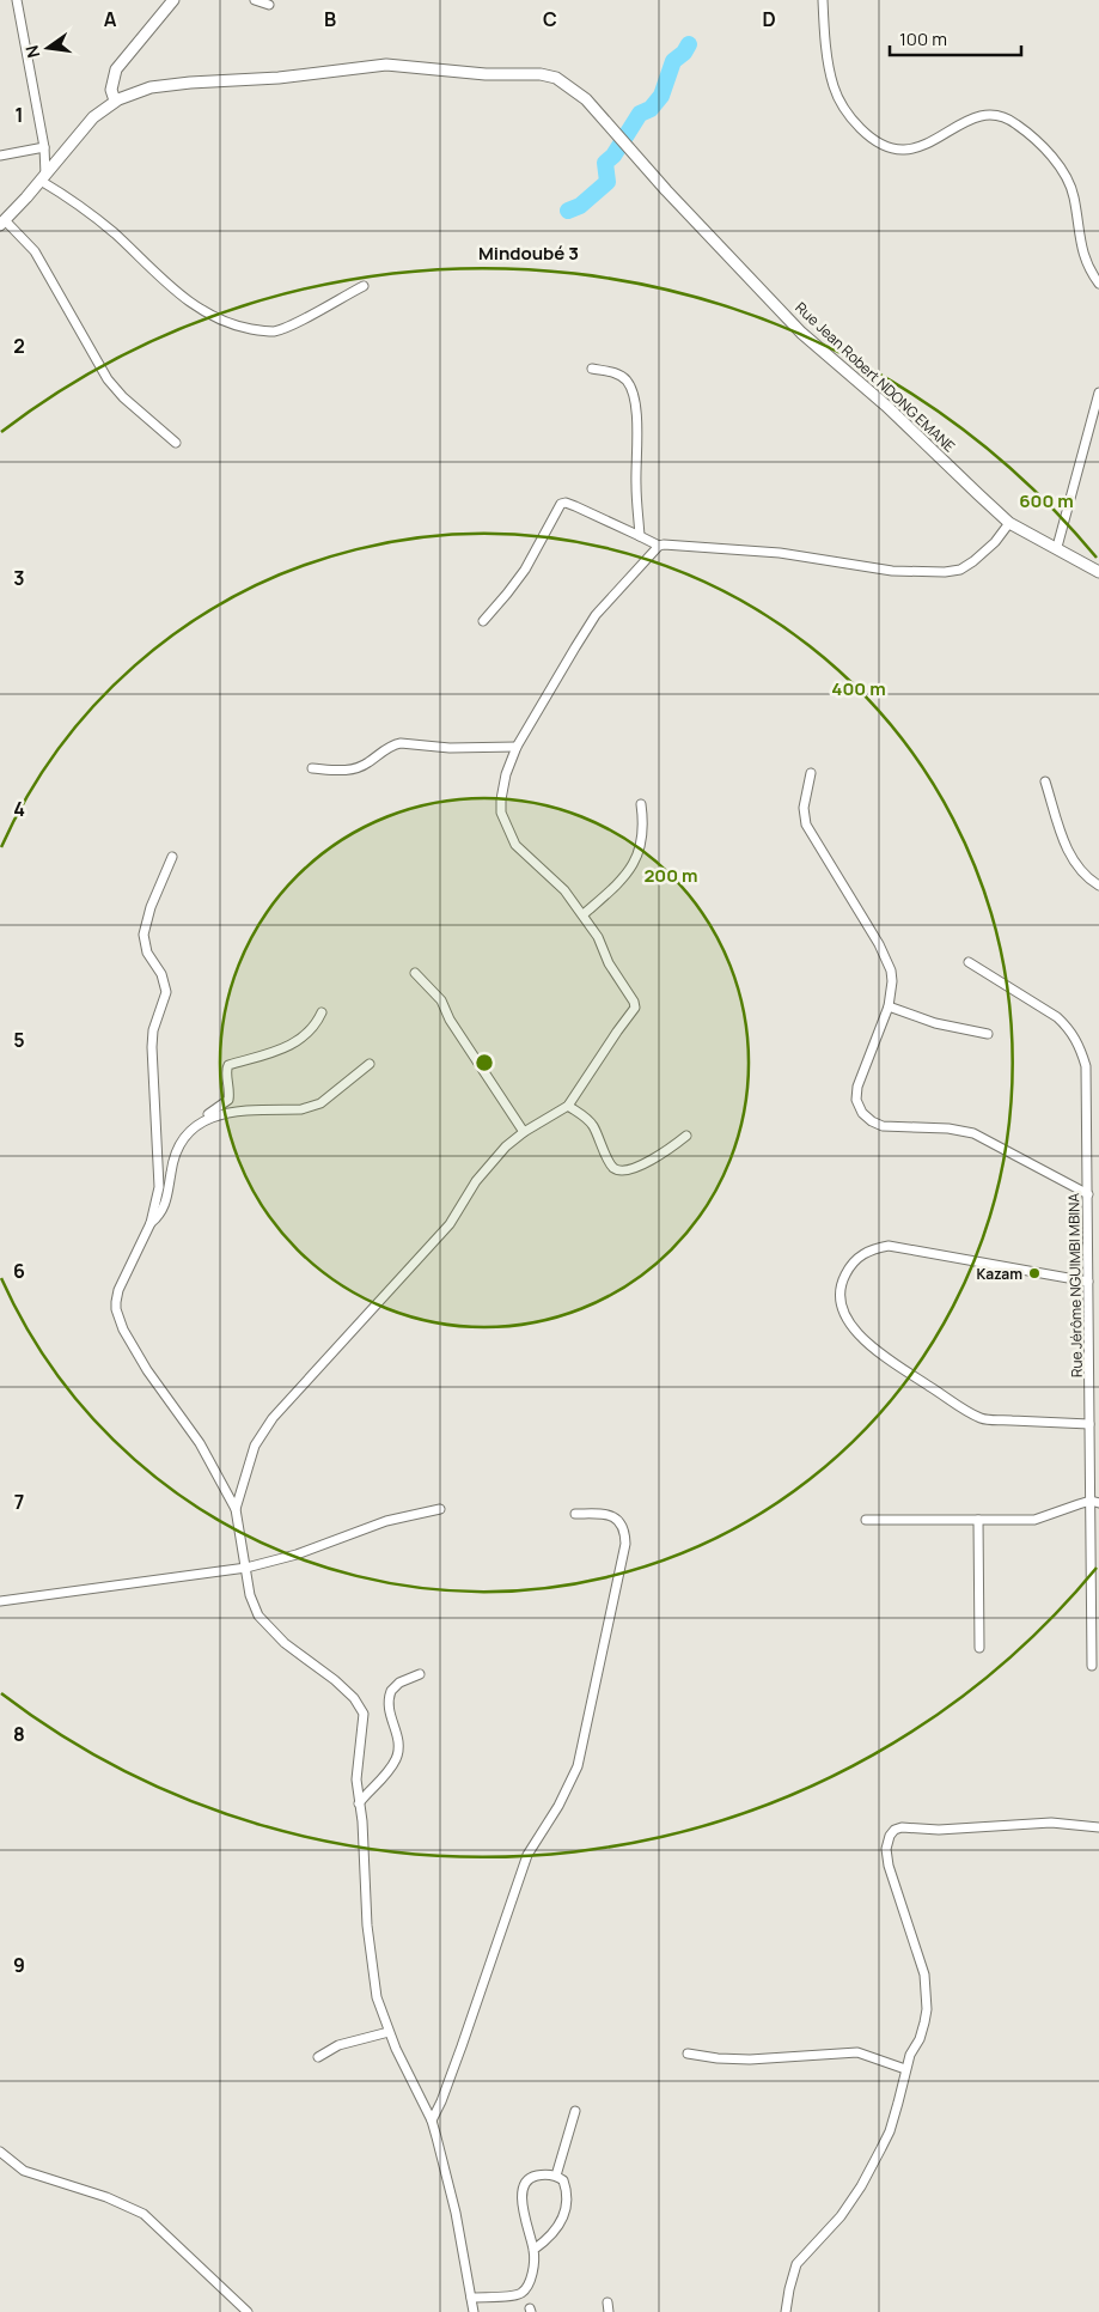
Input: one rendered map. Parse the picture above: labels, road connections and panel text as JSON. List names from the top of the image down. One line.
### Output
{"streets":{"street":["Rue Jean Robert NDONG EMANE","Rue Jérôme NGUIMBI MBINA"]},"districts":["Mindoubé 3"],"places":["Kazam"],"scale_bar":"100 m","north":"left","grid":{"columns":["A","B","C","D"],"rows":["1","2","3","4","5","6","7","8","9"]},"rings":["600 m","400 m","200 m"]}
